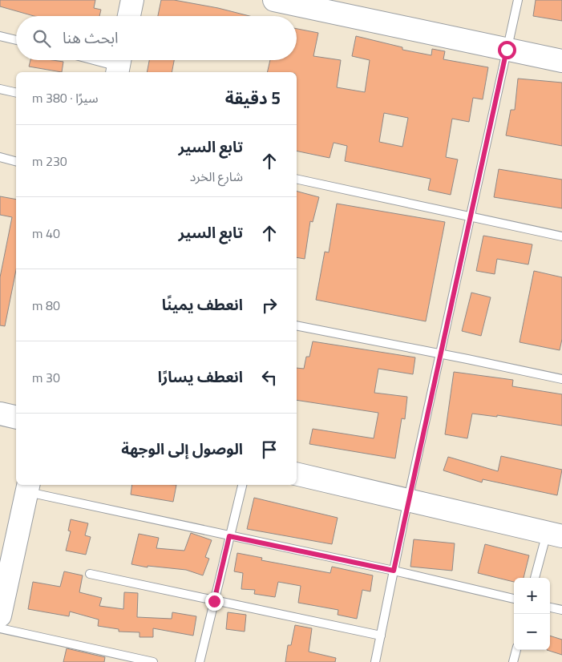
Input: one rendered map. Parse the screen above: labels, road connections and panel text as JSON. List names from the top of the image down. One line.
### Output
{"page":{"search":"ابحث هنا","heading":["5 دقيقة","سيرًا · 380 m"],"list":[["تابع السير","شارع الخرد","230 m"],["تابع السير","40 m"],["انعطف يمينًا","80 m"],["انعطف يسارًا","30 m"],"الوصول إلى الوجهة"],"map_buttons":["+","−"]}}
